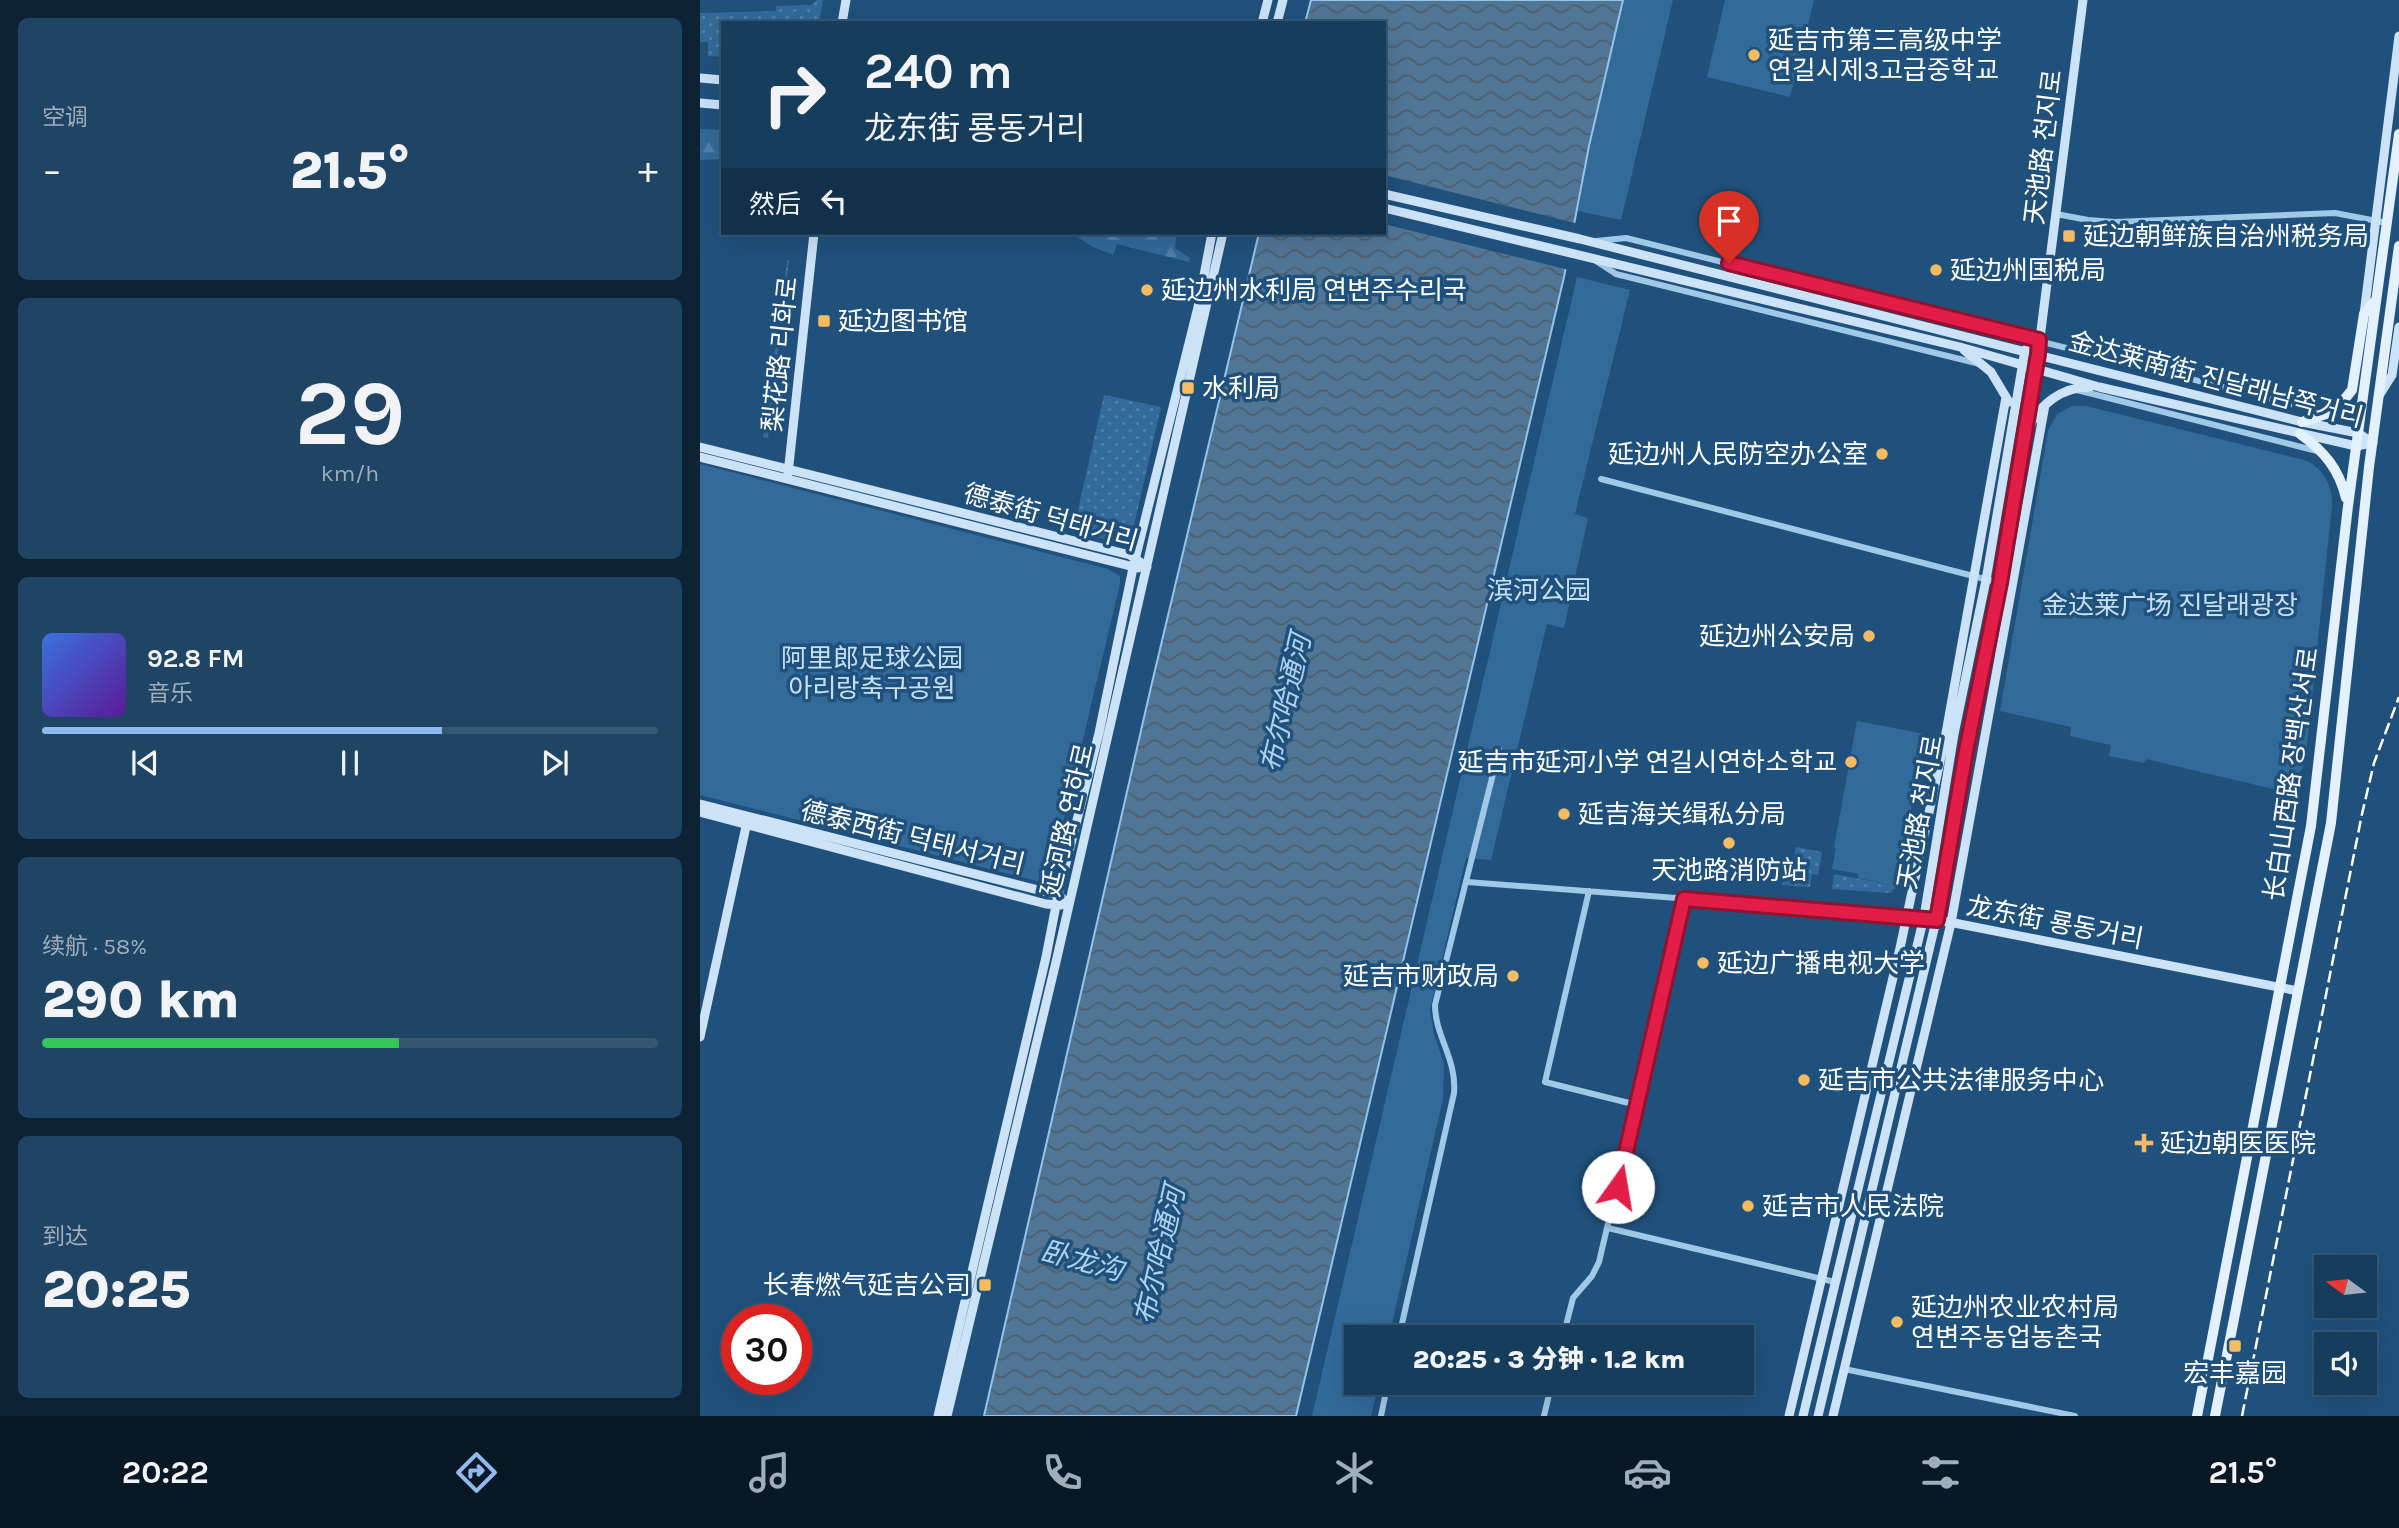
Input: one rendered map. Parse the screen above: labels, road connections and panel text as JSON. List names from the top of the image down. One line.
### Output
{"streets":{"main road":["天池路 천지로","梨花路 리화로","金达莱南街 진달래남쪽거리","德泰街 덕태거리","长白山西路 장백산서로","延河路 연하로","德泰西街 덕태서거리","龙东街 룡동거리"]},"crossings":[["天池路 천지로","金达莱南街 진달래남쪽거리"],["天池路 천지로","龙东街 룡동거리"],["梨花路 리화로","德泰街 덕태거리"],["金达莱南街 진달래남쪽거리","长白山西路 장백산서로"],["德泰街 덕태거리","延河路 연하로"],["长白山西路 장백산서로","龙东街 룡동거리"],["延河路 연하로","德泰西街 덕태서거리"]],"water":["布尔哈通河","卧龙沟"],"parks":["滨河公园","金达莱广场 진달래광장","阿里郎足球公园 아리랑축구공원"],"places":{"other":["延吉市第三高级中学 연길시제3고급중학교","延边州国税局","延边州水利局 연변주수리국","延边州人民防空办公室","延边州公安局","延吉市延河小学 연길시연하소학교","延吉海关缉私分局","天池路消防站","延边广播电视大学","延吉市财政局","延吉市公共法律服务中心","延吉市人民法院","延边州农业农村局 연변주농업농촌국"],"transit":["延边朝鲜族自治州税务局","延边图书馆","水利局","长春燃气延吉公司","宏丰嘉园"],"health":["延边朝医医院"]},"north":"left","page":{"tile":["空调",["29","km/h"],["续航 · 58%","290 km"],["到达","20:25"]],"turn":["240 m","龙东街 룡동거리"],"heat":["−","21.5°","+"],"then":"然后","song":["92.8 FM","音乐"],"limit":"30","trip":"20:25 · 3 分钟 · 1.2 km","tabs":["20:22","21.5°"]}}
